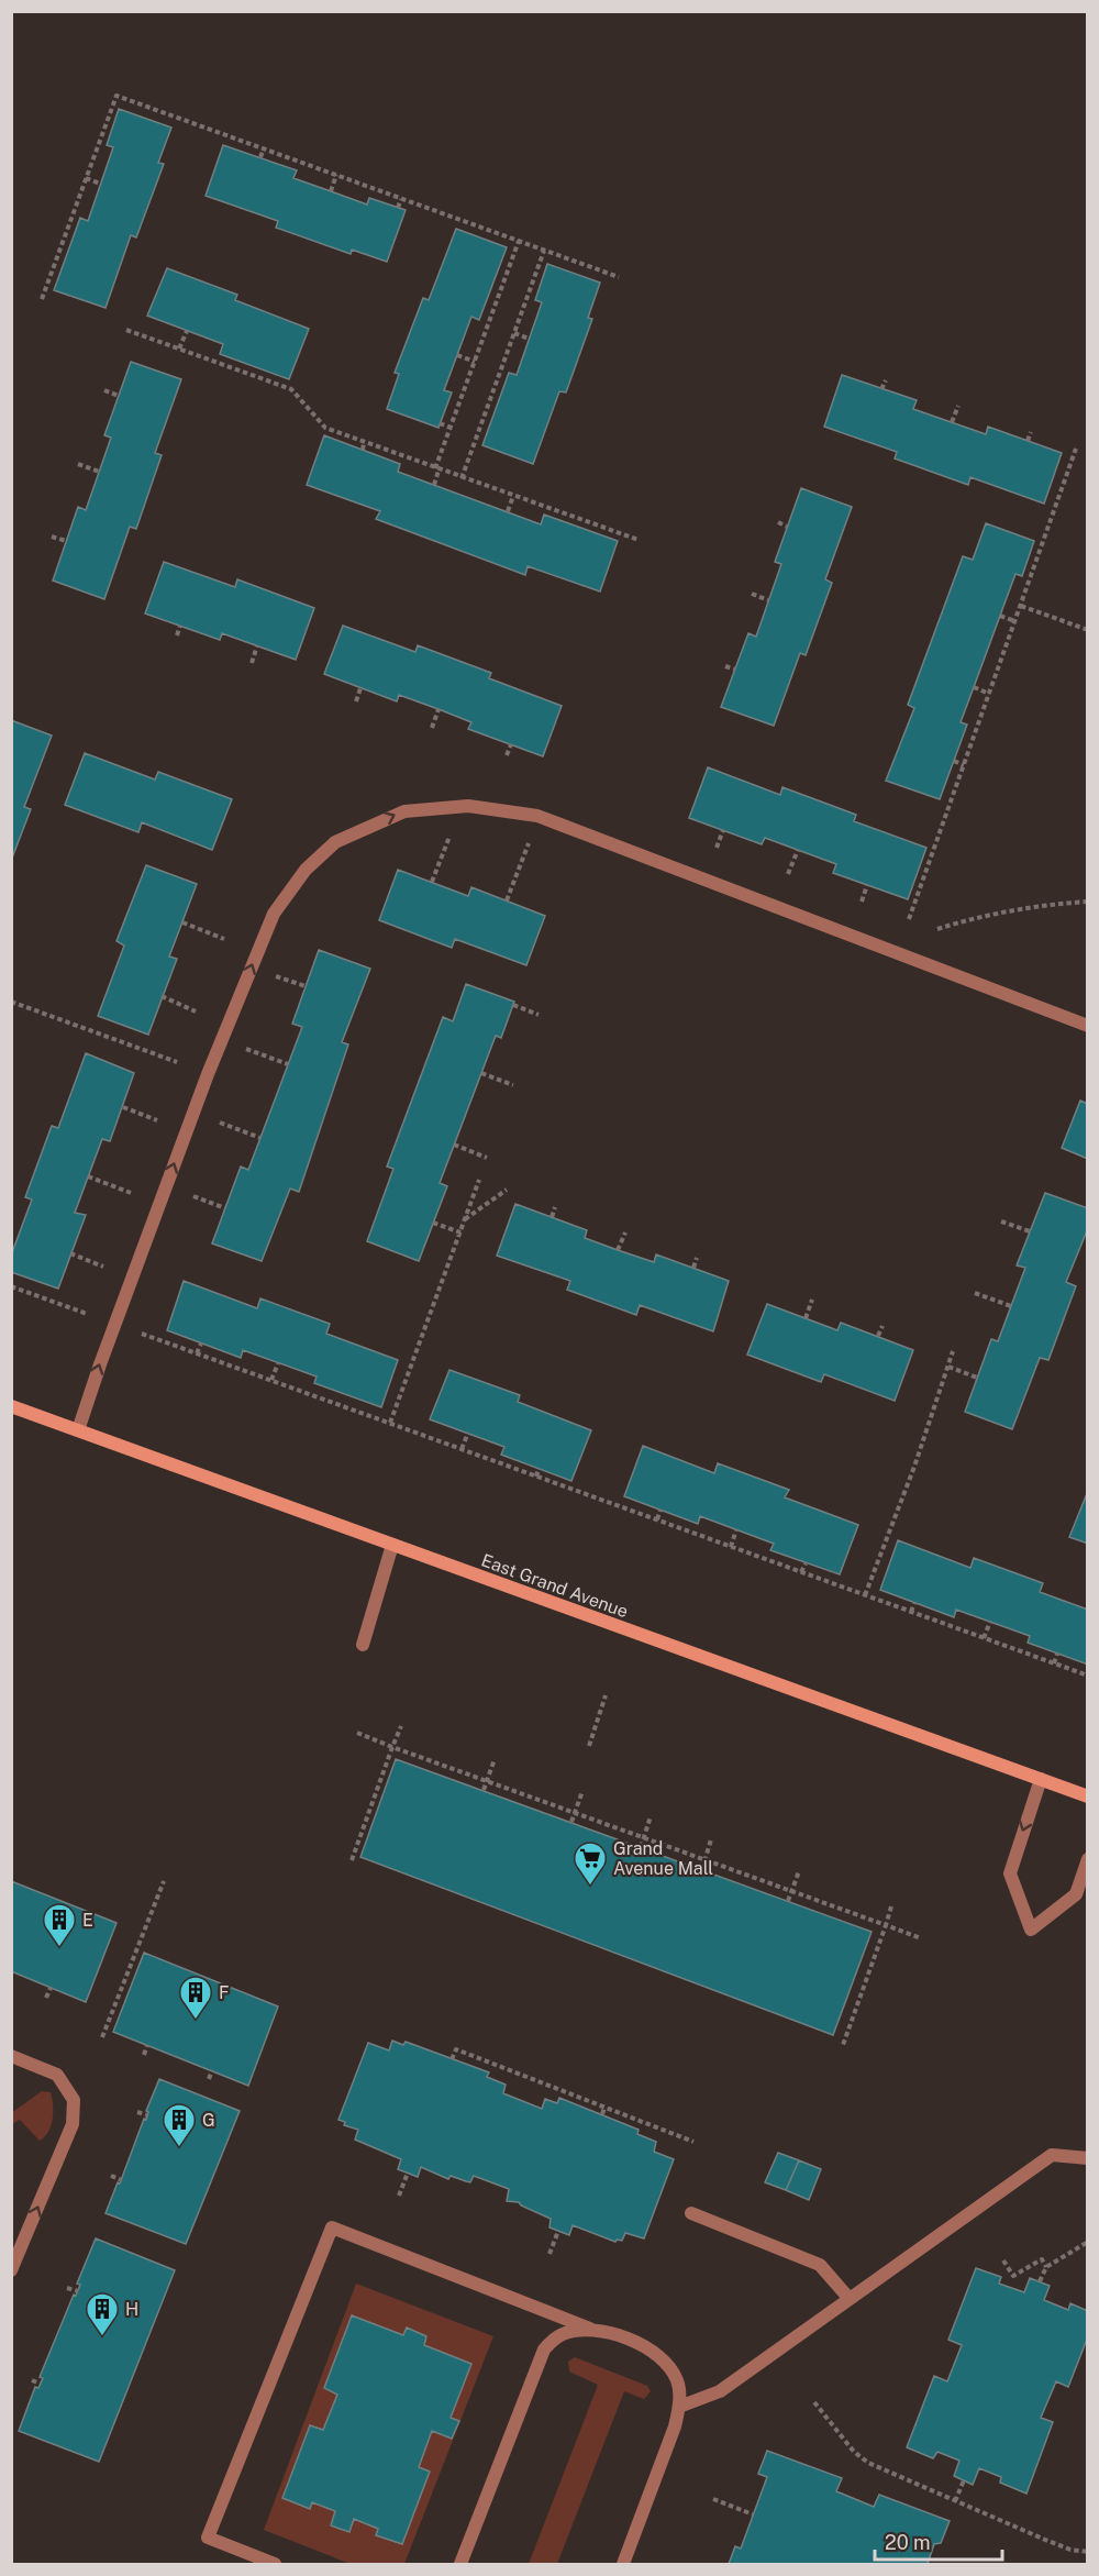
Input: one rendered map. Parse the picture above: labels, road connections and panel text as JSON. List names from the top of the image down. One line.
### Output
{"streets":{"street":["East Grand Avenue"]},"places":{"supermarket":["Grand Avenue Mall"],"building":["E","F","G","H"]},"scale_bar":"20 m"}
